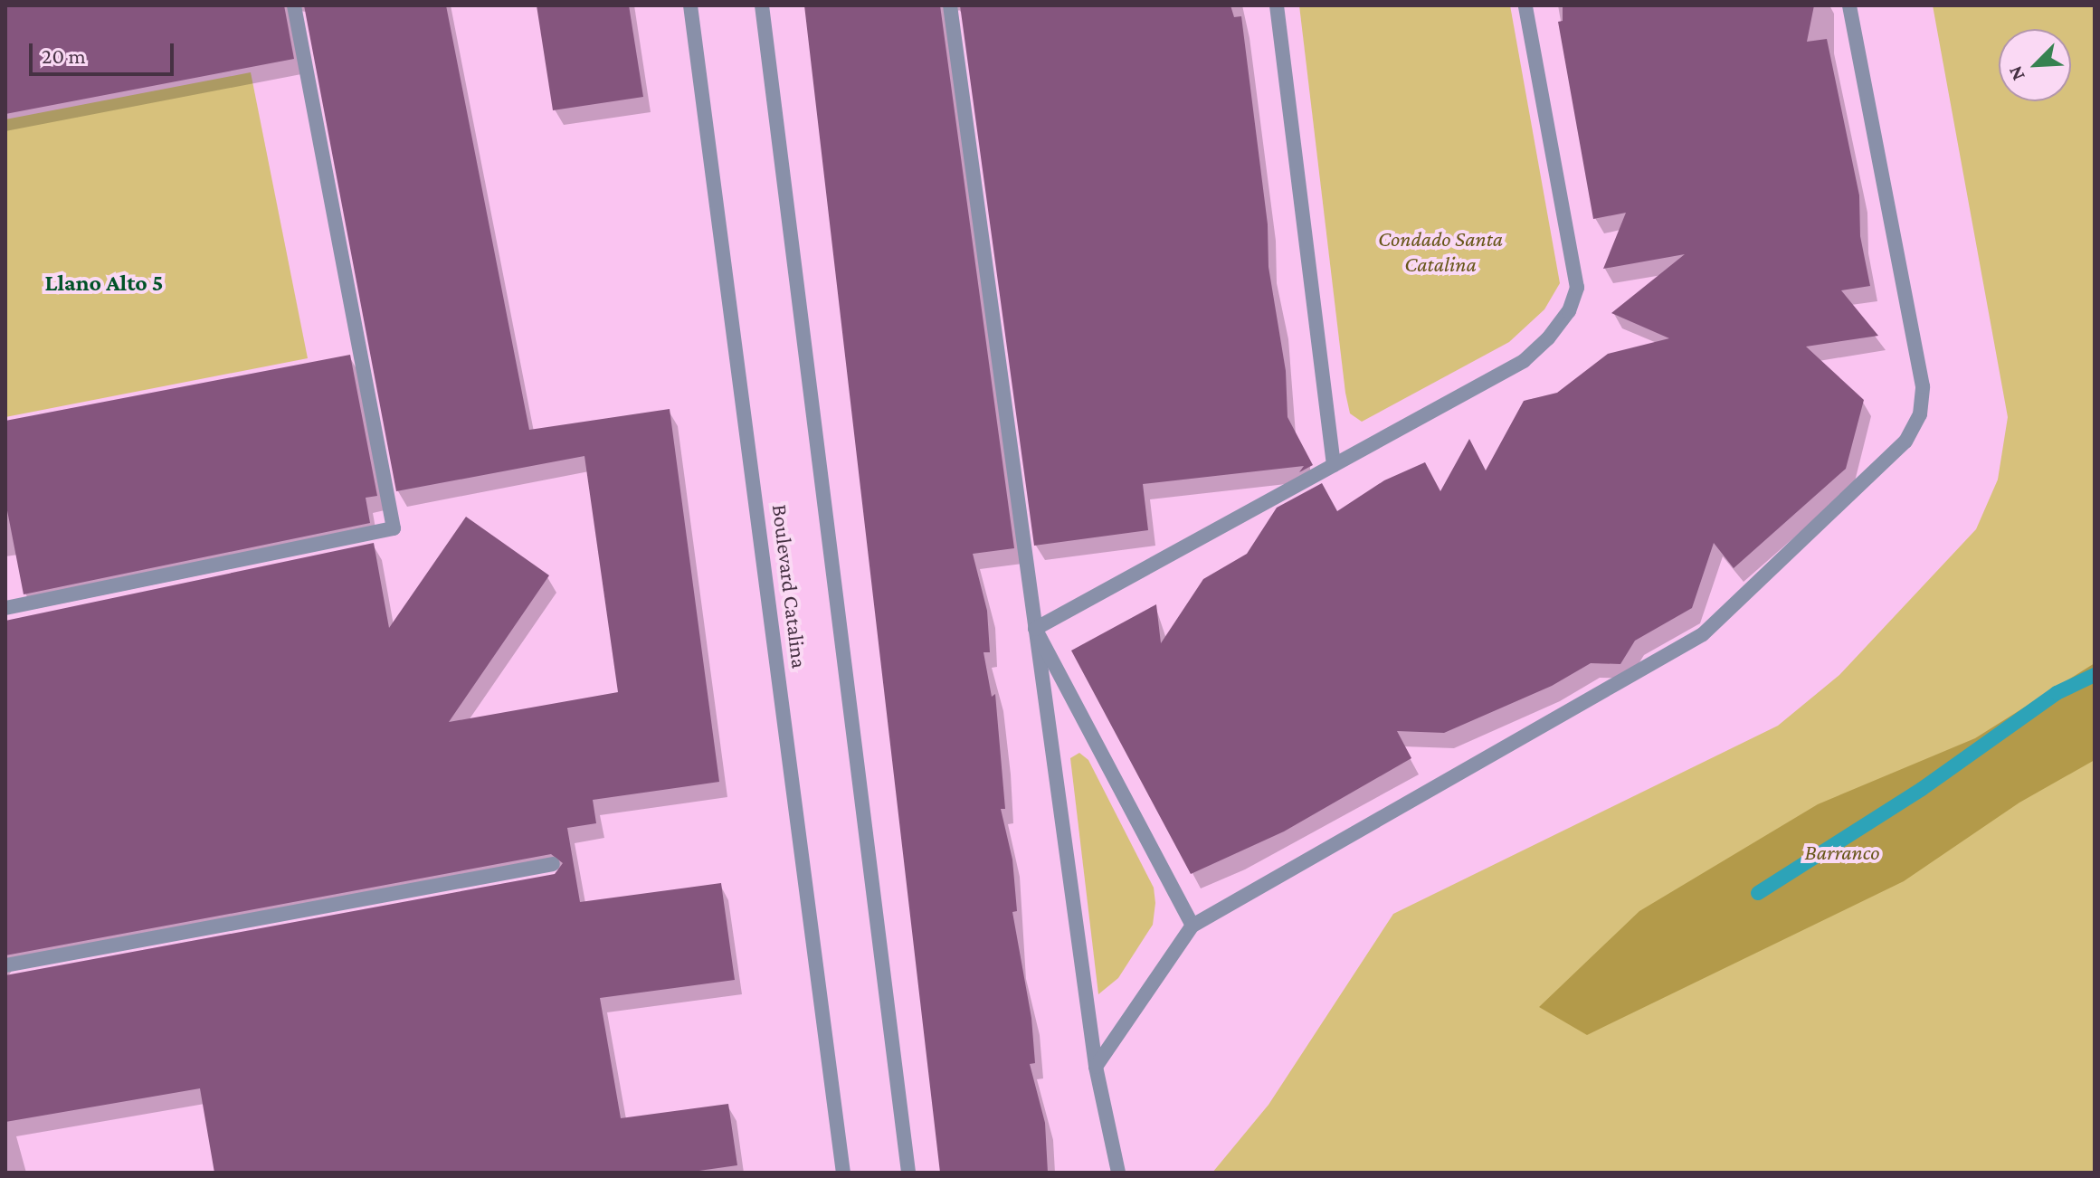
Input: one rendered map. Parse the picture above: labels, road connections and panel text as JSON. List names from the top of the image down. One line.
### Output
{"streets":{"street":["Boulevard Catalina"]},"districts":["Llano Alto 5"],"parks":["Condado Santa Catalina","Barranco"],"scale_bar":"20 m","north":"bottom left"}
